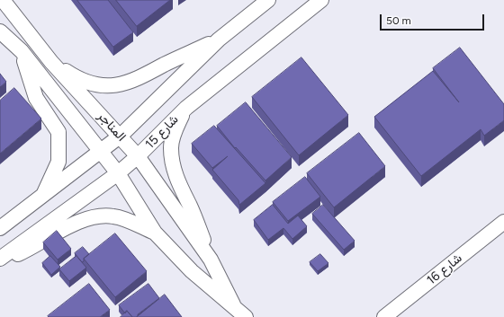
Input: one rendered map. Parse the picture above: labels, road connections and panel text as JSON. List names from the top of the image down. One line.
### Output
{"streets":{"street":["المناجر","شارع 15","شارع 16"]},"crossings":[["المناجر","شارع 15"]],"scale_bar":"50 m"}
